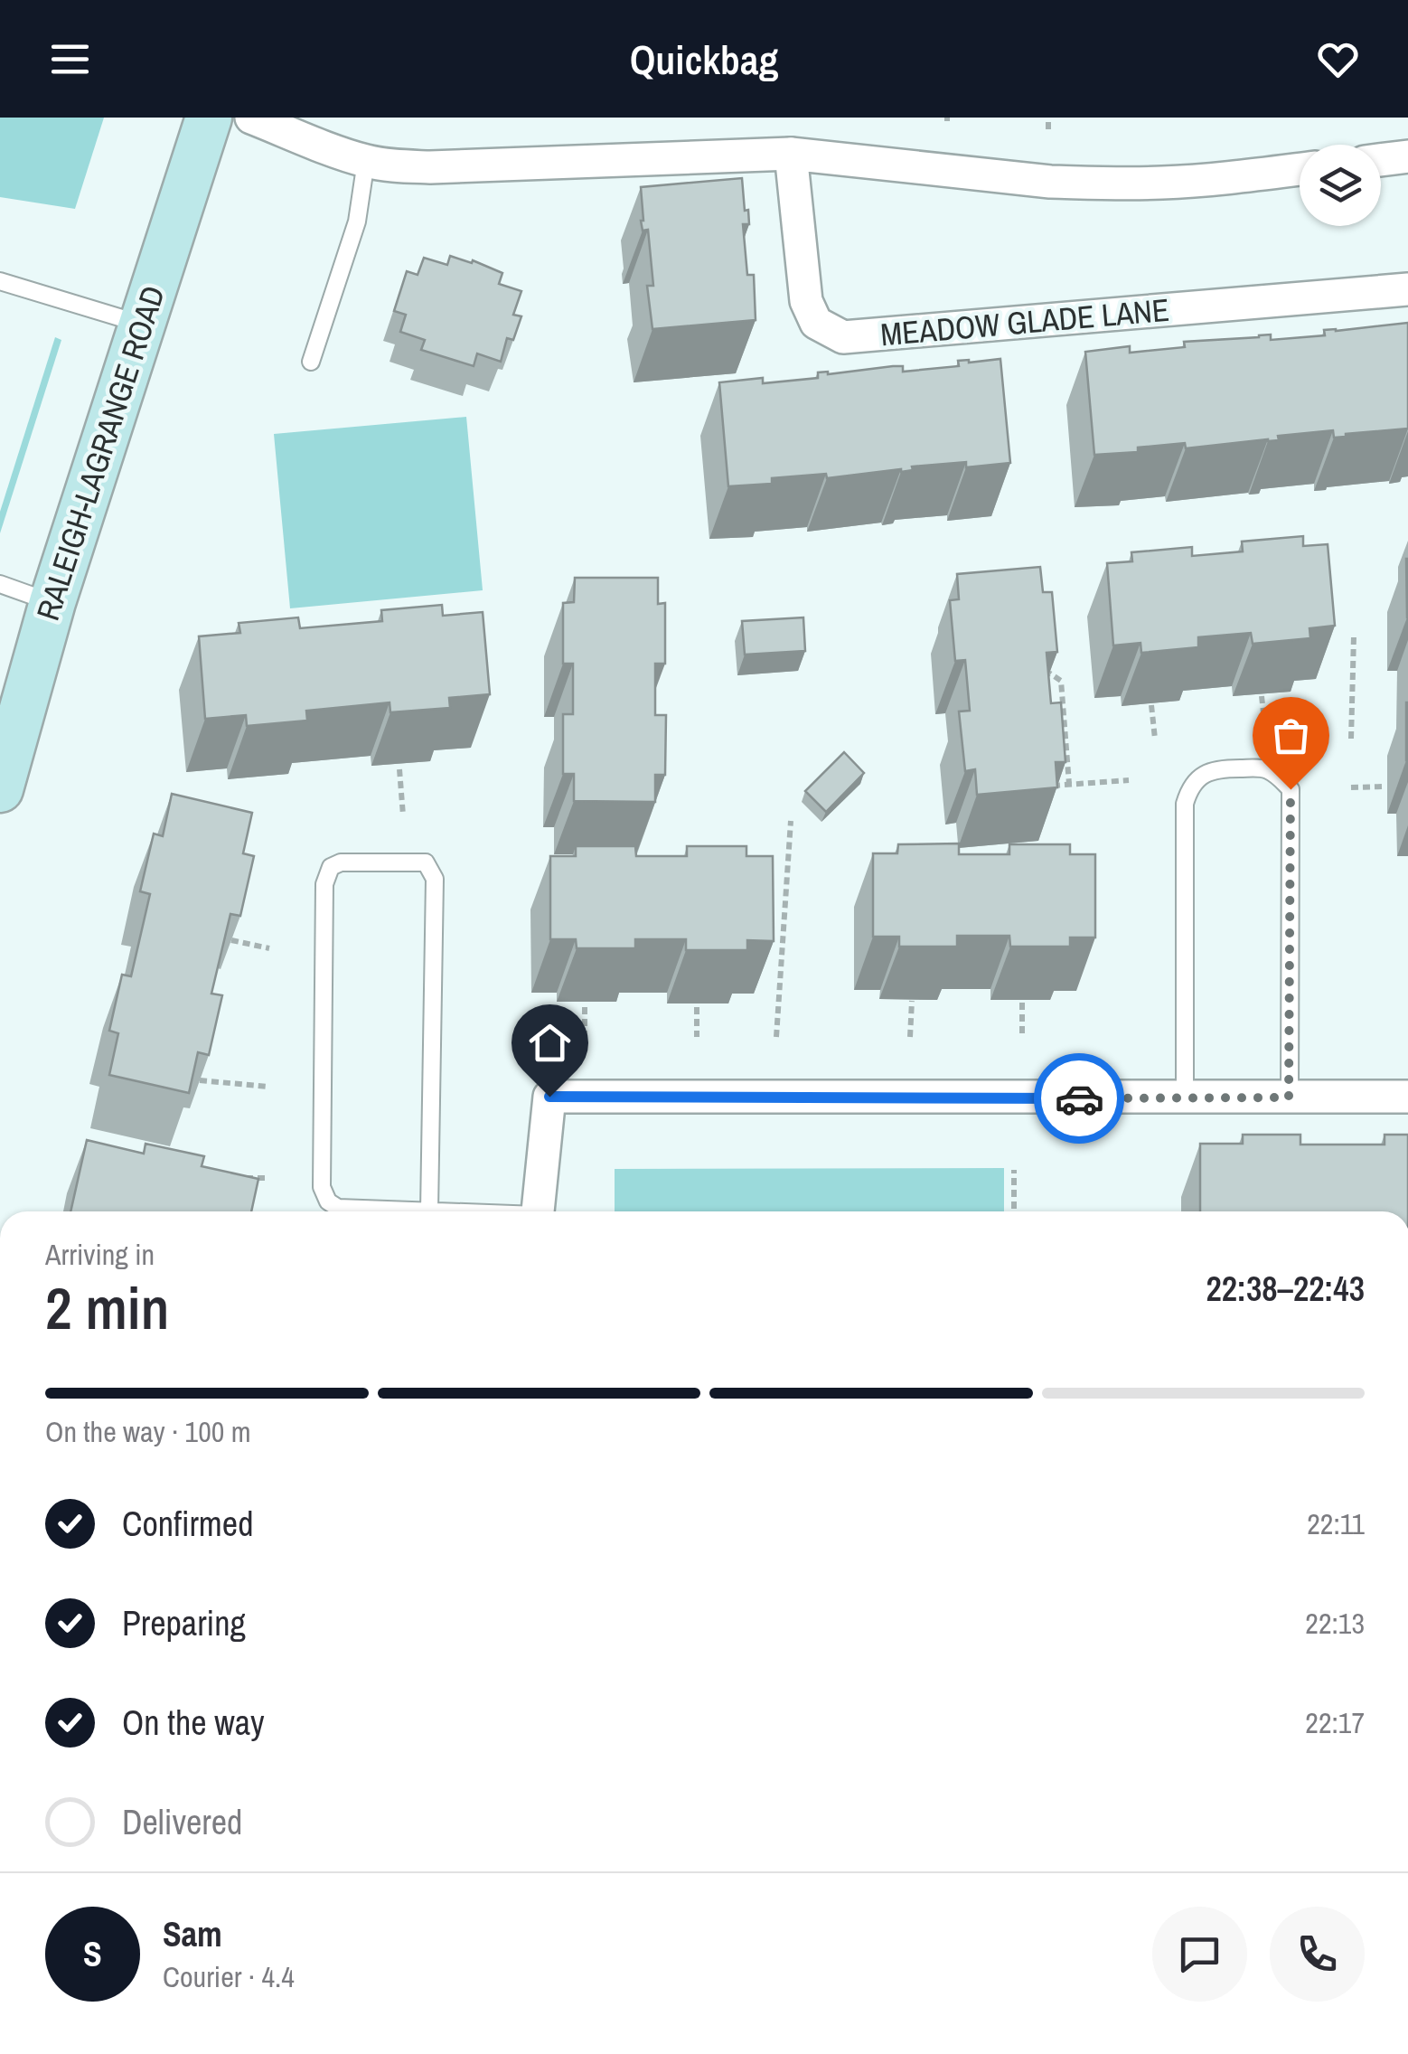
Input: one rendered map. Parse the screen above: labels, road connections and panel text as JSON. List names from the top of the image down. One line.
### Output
{"streets":{"main road":["RALEIGH-LAGRANGE ROAD"],"street":["MEADOW GLADE LANE"]},"page":{"header":"Quickbag","heading":["2 min","Arriving in","22:38–22:43"],"panel":["Sam","Courier · 4.4"],"bar":"On the way · 100 m","list":[["Confirmed","22:11"],["Preparing","22:13"],["On the way","22:17"],"Delivered"],"round":"S"}}
